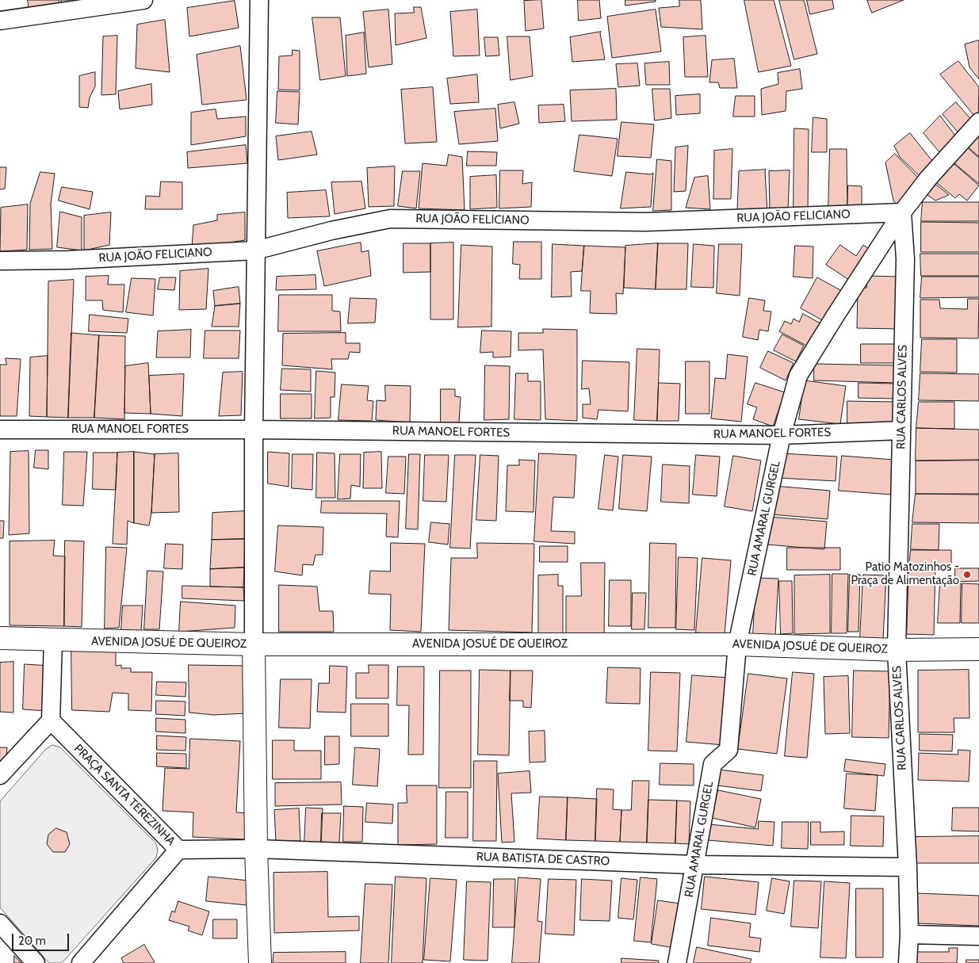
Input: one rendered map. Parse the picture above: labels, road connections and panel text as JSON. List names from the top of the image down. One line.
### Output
{"streets":{"main road":["AVENIDA JOSUÉ DE QUEIROZ"],"street":["RUA JOÃO FELICIANO","RUA CARLOS ALVES","RUA MANOEL FORTES","RUA AMARAL GURGEL","PRAÇA SANTA TEREZINHA","RUA BATISTA DE CASTRO"]},"crossings":[["RUA JOÃO FELICIANO","RUA CARLOS ALVES"],["RUA JOÃO FELICIANO","RUA AMARAL GURGEL"],["RUA CARLOS ALVES","RUA MANOEL FORTES"],["RUA CARLOS ALVES","RUA AMARAL GURGEL"],["RUA CARLOS ALVES","AVENIDA JOSUÉ DE QUEIROZ"],["RUA CARLOS ALVES","RUA BATISTA DE CASTRO"],["RUA MANOEL FORTES","RUA AMARAL GURGEL"],["RUA AMARAL GURGEL","AVENIDA JOSUÉ DE QUEIROZ"],["RUA AMARAL GURGEL","RUA BATISTA DE CASTRO"],["PRAÇA SANTA TEREZINHA","RUA BATISTA DE CASTRO"]],"places":["Patio Matozinhos - Praça de Alimentação"],"scale_bar":"20 m"}
